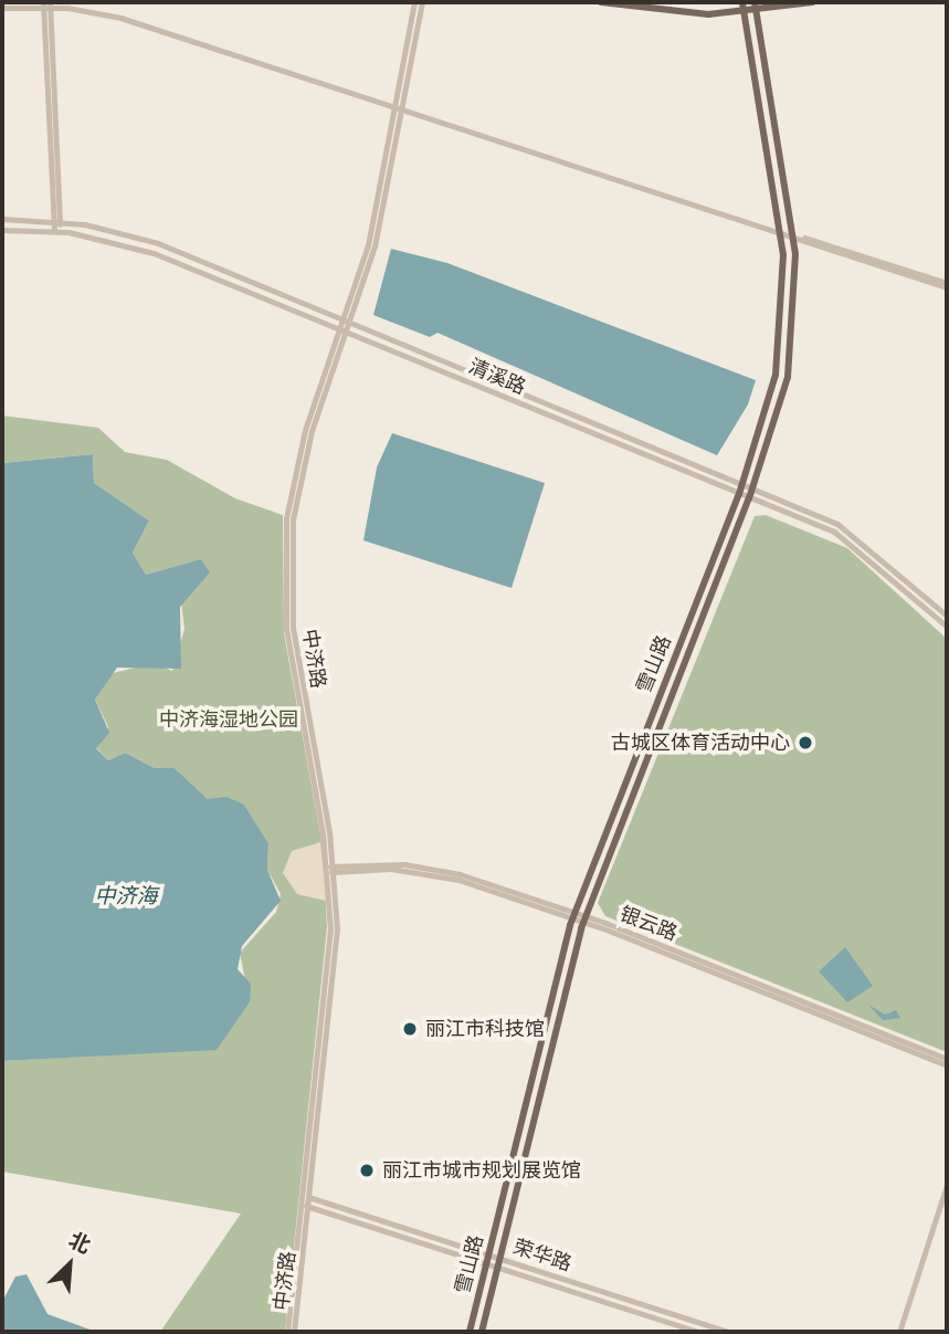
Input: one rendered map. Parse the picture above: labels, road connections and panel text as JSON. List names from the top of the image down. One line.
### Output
{"streets":{"main road":["雪山路"],"street":["清溪路","中济路","银云路","荣华路"]},"crossings":[["清溪路","中济路"],["清溪路","雪山路"],["中济路","银云路"],["中济路","荣华路"],["雪山路","银云路"],["雪山路","荣华路"]],"water":["中济海"],"parks":["中济海湿地公园"],"places":["古城区体育活动中心","丽江市科技馆","丽江市城市规划展览馆"],"north":"top right"}
